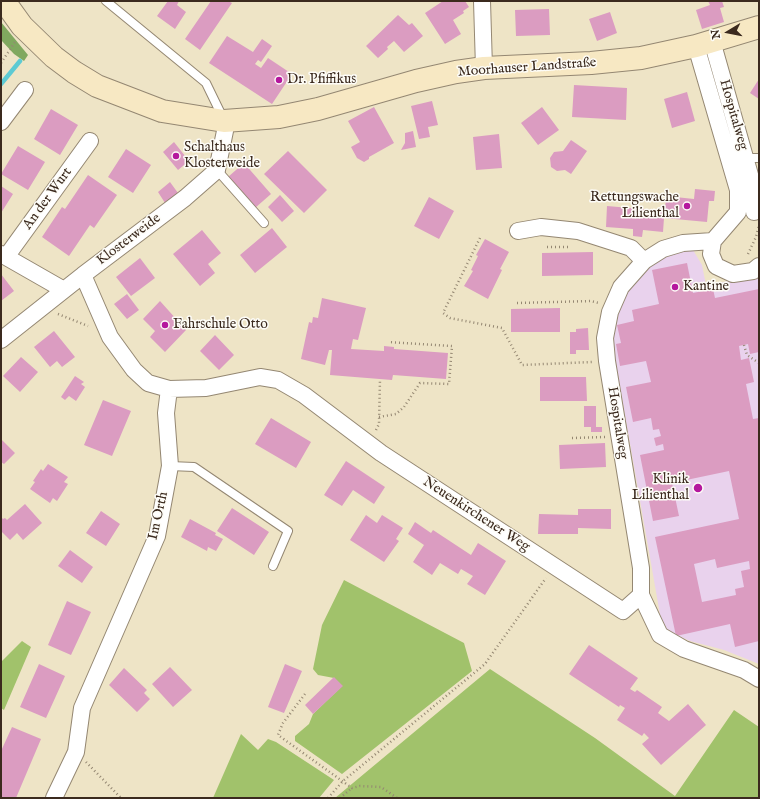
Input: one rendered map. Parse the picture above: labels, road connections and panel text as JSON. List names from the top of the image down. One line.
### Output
{"streets":{"street":["Moorhauser Landstraße","Hospitalweg","An der Wurt","Klosterweide","Neuenkirchener Weg","Im Orth"]},"crossings":[["Moorhauser Landstraße","Hospitalweg"],["Hospitalweg","Neuenkirchener Weg"],["An der Wurt","Klosterweide"],["Neuenkirchener Weg","Im Orth"]],"places":["Dr. Pfiffikus","Schalthaus Klosterweide","Rettungswache Lilienthal","Kantine","Fahrschule Otto","Klinik Lilienthal"],"north":"left"}
